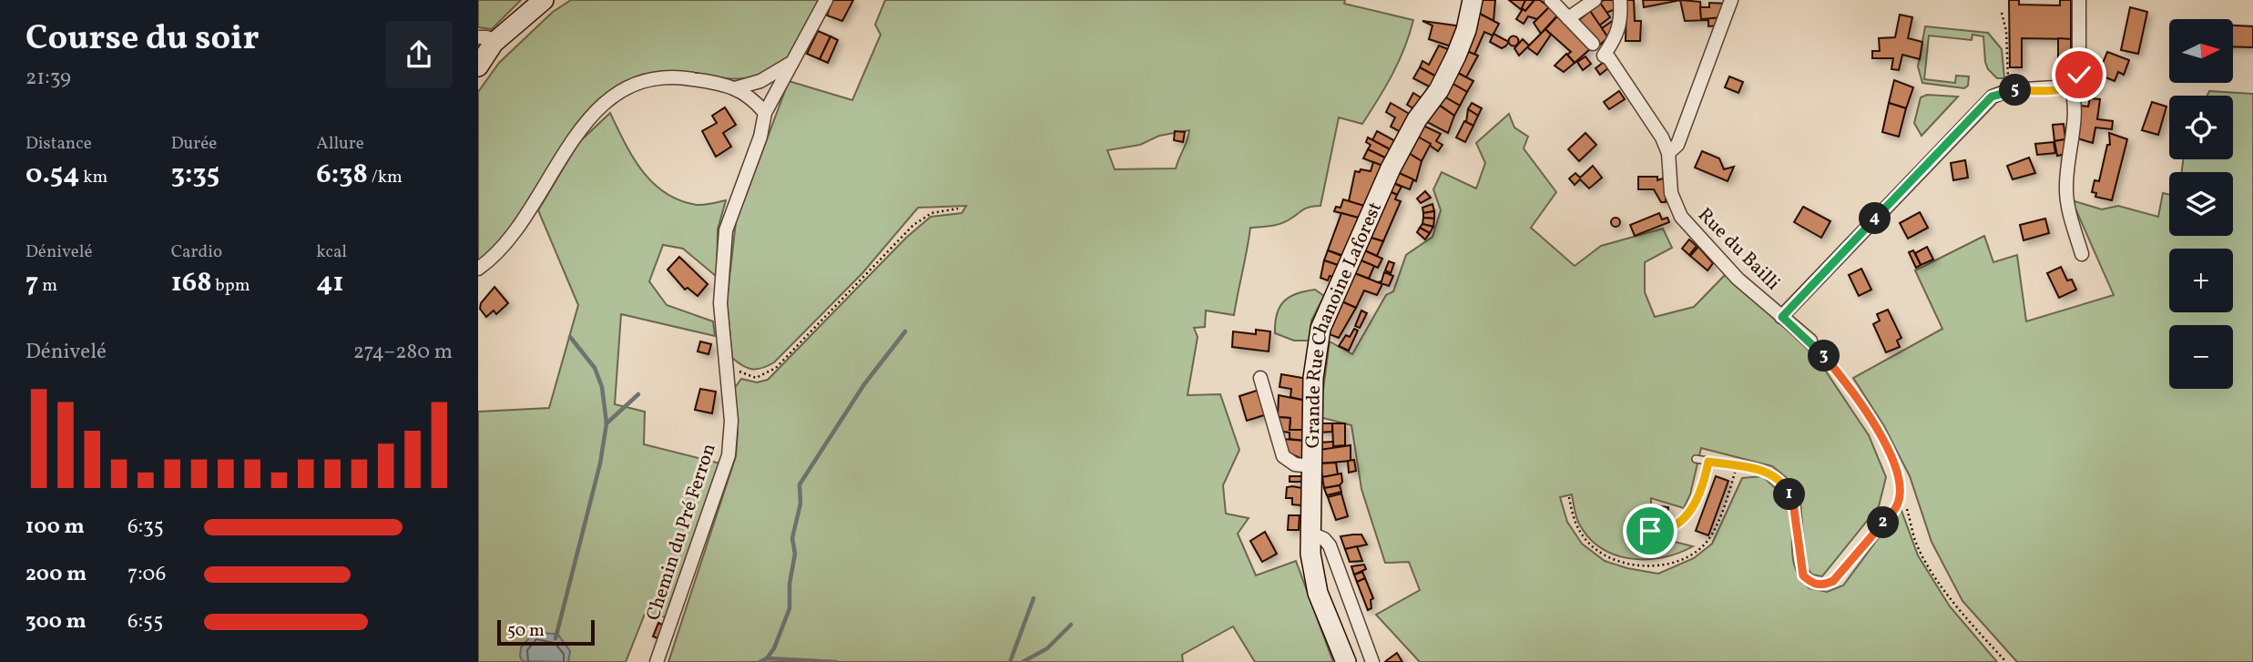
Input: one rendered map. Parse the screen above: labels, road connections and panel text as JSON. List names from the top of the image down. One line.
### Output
{"streets":{"main road":["Grande Rue Chanoine Laforest"],"street":["Rue du Bailli","Chemin du Pré Ferron"]},"scale_bar":"50 m","north":"right","page":{"heading":["Course du soir","21:39"],"map_buttons":["+","−"],"pins":["5","4","3","1","2"],"stats":[["Distance","0.54 km"],["Durée","3:35"],["Allure","6:38 /km"],["Dénivelé","7 m"],["Cardio","168 bpm"],["kcal","41"]],"chart":["Dénivelé","274–280 m"],"list":[{"name":"100 m","note":"6:35"},{"name":"200 m","note":"7:06"},{"name":"300 m","note":"6:55"}],"scale":"50 m"}}
